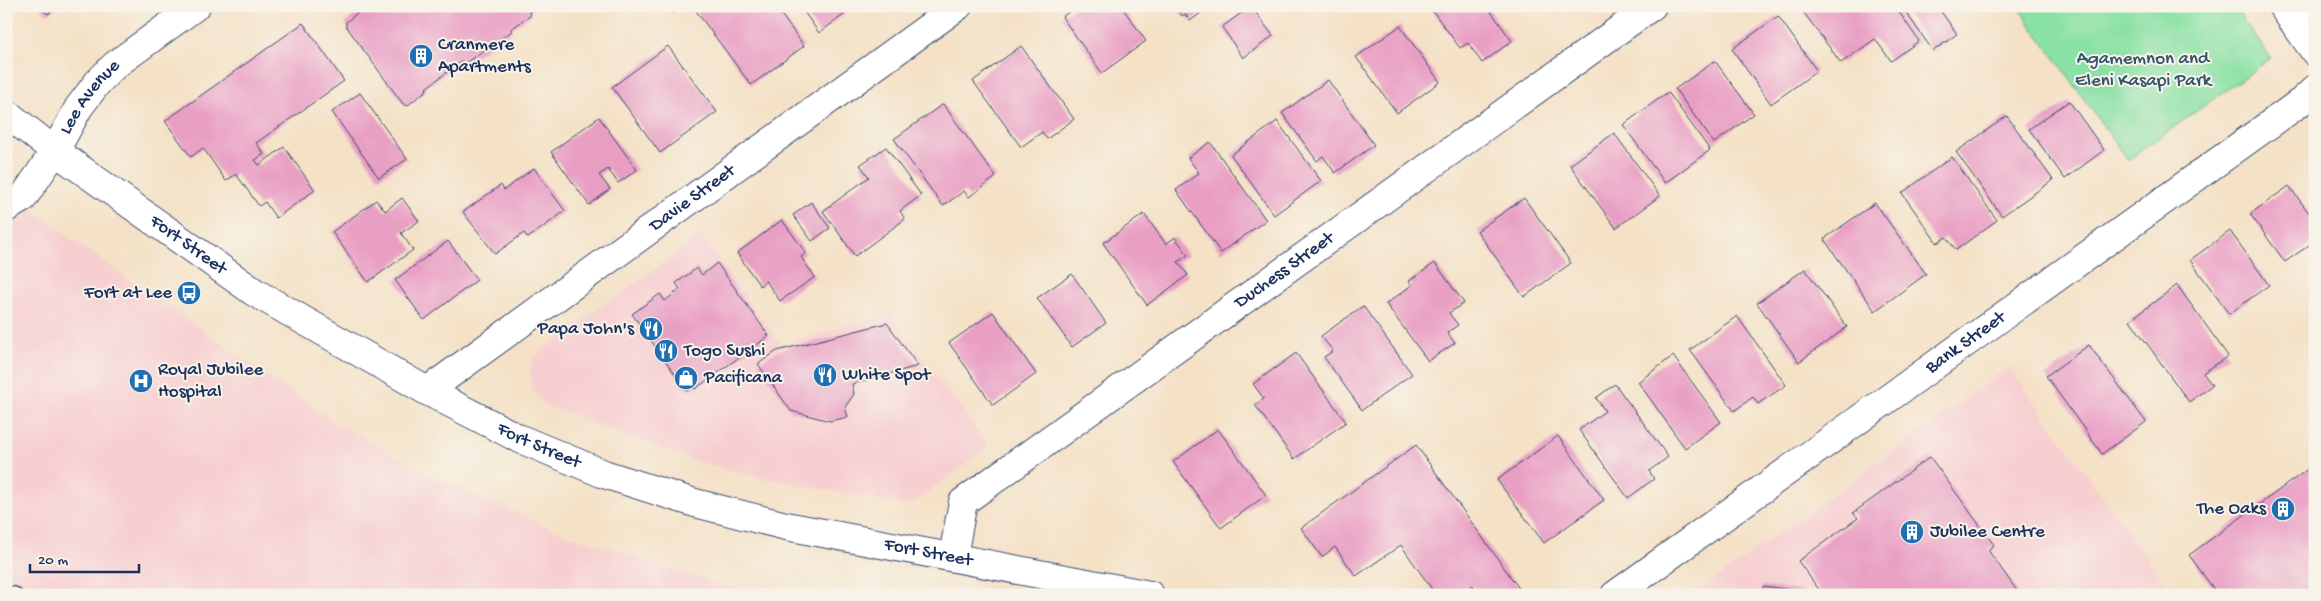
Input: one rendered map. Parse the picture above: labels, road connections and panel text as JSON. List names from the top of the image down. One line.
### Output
{"streets":{"street":["Lee Avenue","Davie Street","Fort Street","Duchess Street","Bank Street"]},"crossings":[["Lee Avenue","Fort Street"],["Davie Street","Fort Street"],["Fort Street","Duchess Street"]],"parks":["Agamemnon and Eleni Kasapi Park"],"places":{"building":["Cranmere Apartments","The Oaks","Jubilee Centre"],"bus stop":["Fort at Lee"],"restaurant":["Papa John's","Togo Sushi","White Spot"],"shop":["Pacificana"],"hospital":["Royal Jubilee Hospital"]},"scale_bar":"20 m"}
